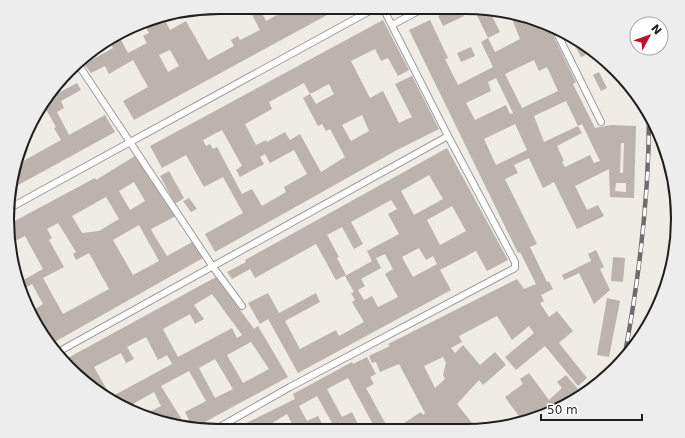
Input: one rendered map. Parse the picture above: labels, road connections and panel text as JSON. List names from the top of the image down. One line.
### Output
{"scale_bar":"50 m","north":"top right"}
